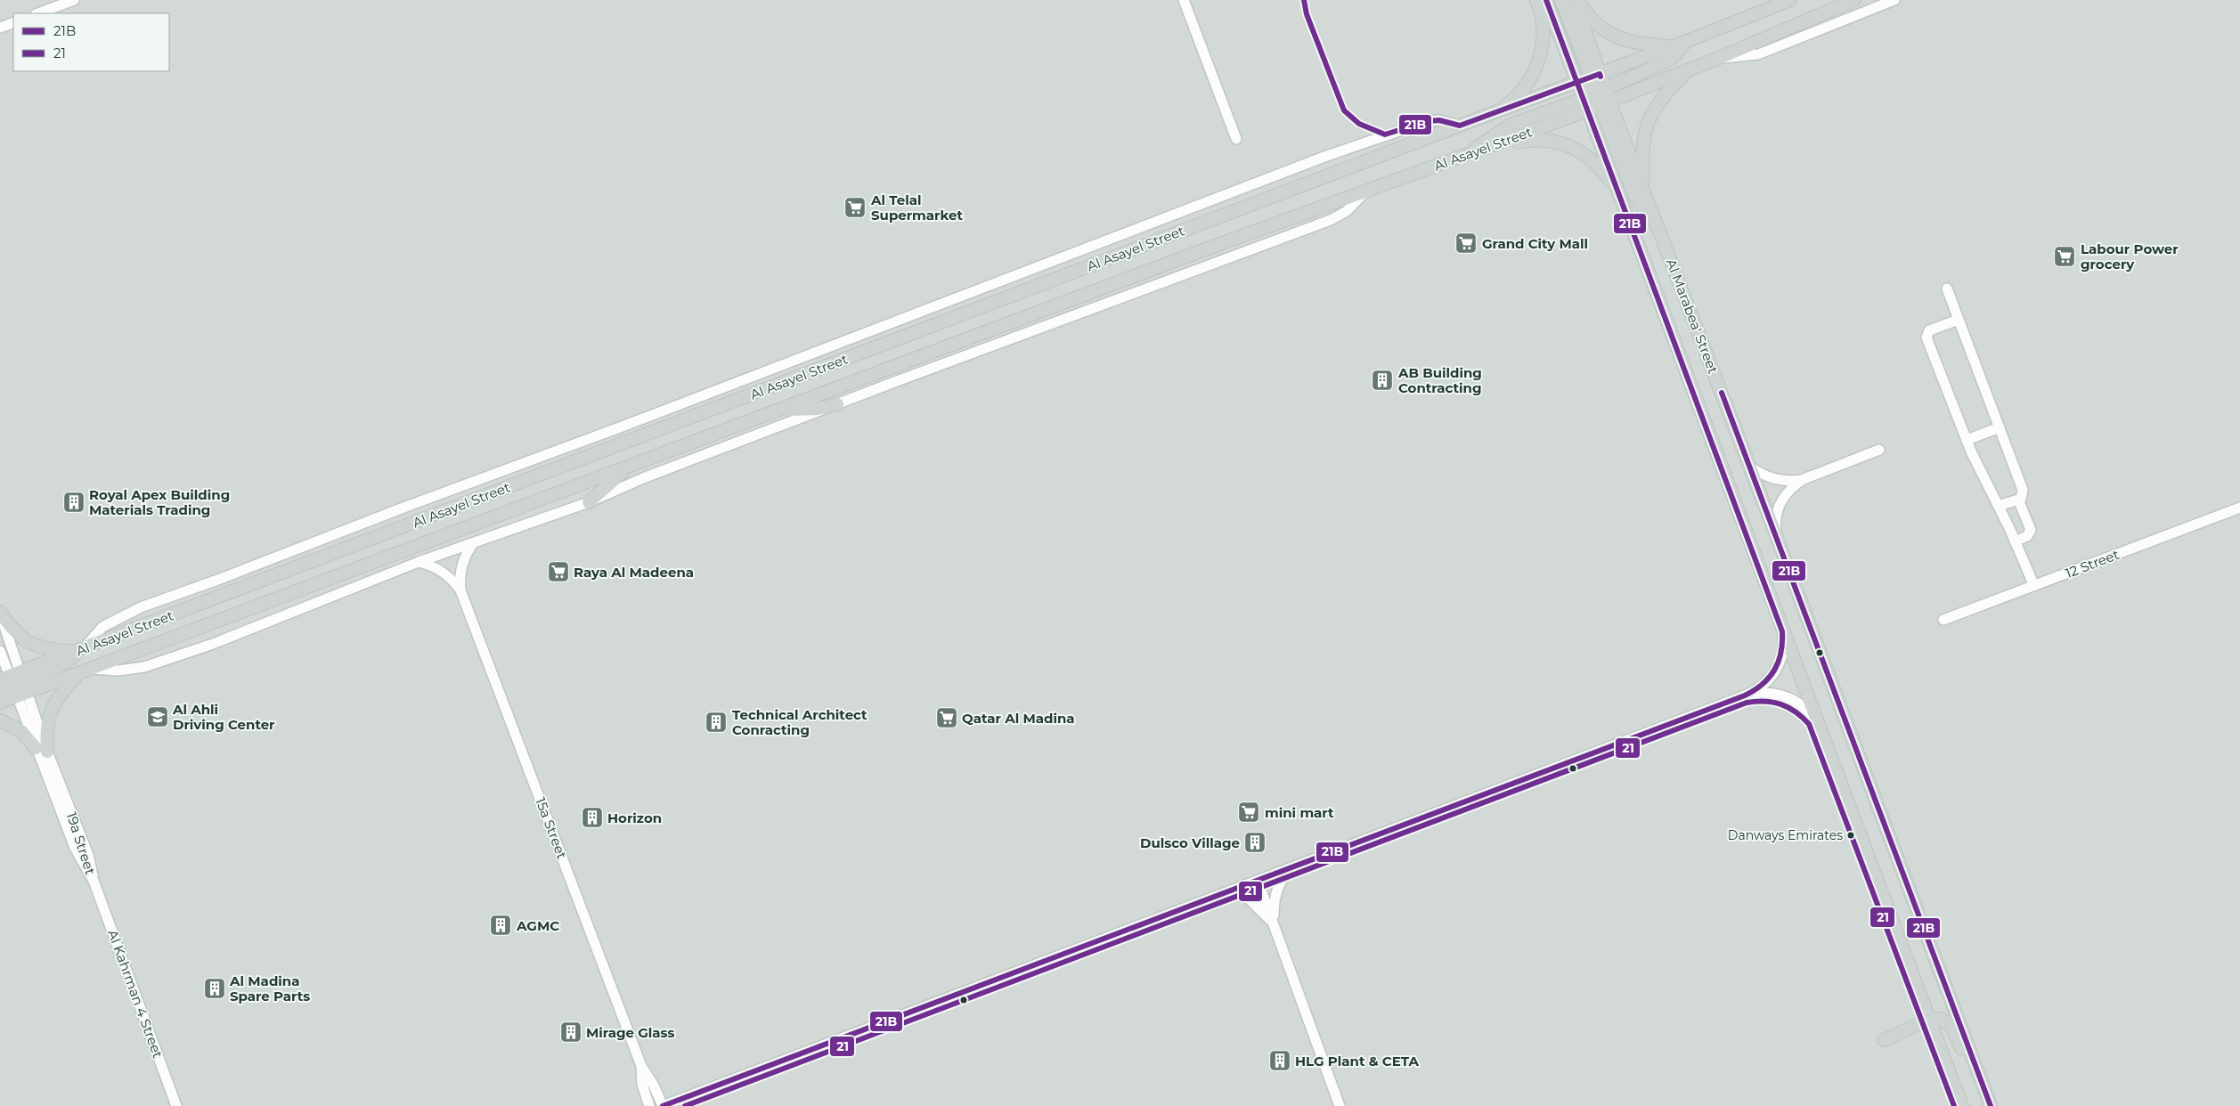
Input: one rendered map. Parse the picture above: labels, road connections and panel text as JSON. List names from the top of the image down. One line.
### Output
{"streets":{"main road":["Al Asayel Street","Al Marabea' Street"],"street":["12 Street","15a Street","19a Street","Al Kahrman 4 Street"]},"crossings":[["Al Asayel Street","Al Marabea' Street"],["Al Asayel Street","19a Street"],["19a Street","Al Kahrman 4 Street"]],"places":{"supermarket":["Al Telal Supermarket","Grand City Mall","Labour Power grocery","Raya Al Madeena","Qatar Al Madina","mini mart"],"building":["AB Building Contracting","Royal Apex Building Materials Trading","Technical Architect Conracting","Horizon","Dulsco Village","AGMC","Al Madina Spare Parts","Mirage Glass","HLG Plant & CETA"],"school or university":["Al Ahli Driving Center"],"other":["Danways Emirates"]},"lines":["transit line 21B","transit line 21"],"legend":["21B","21"]}
